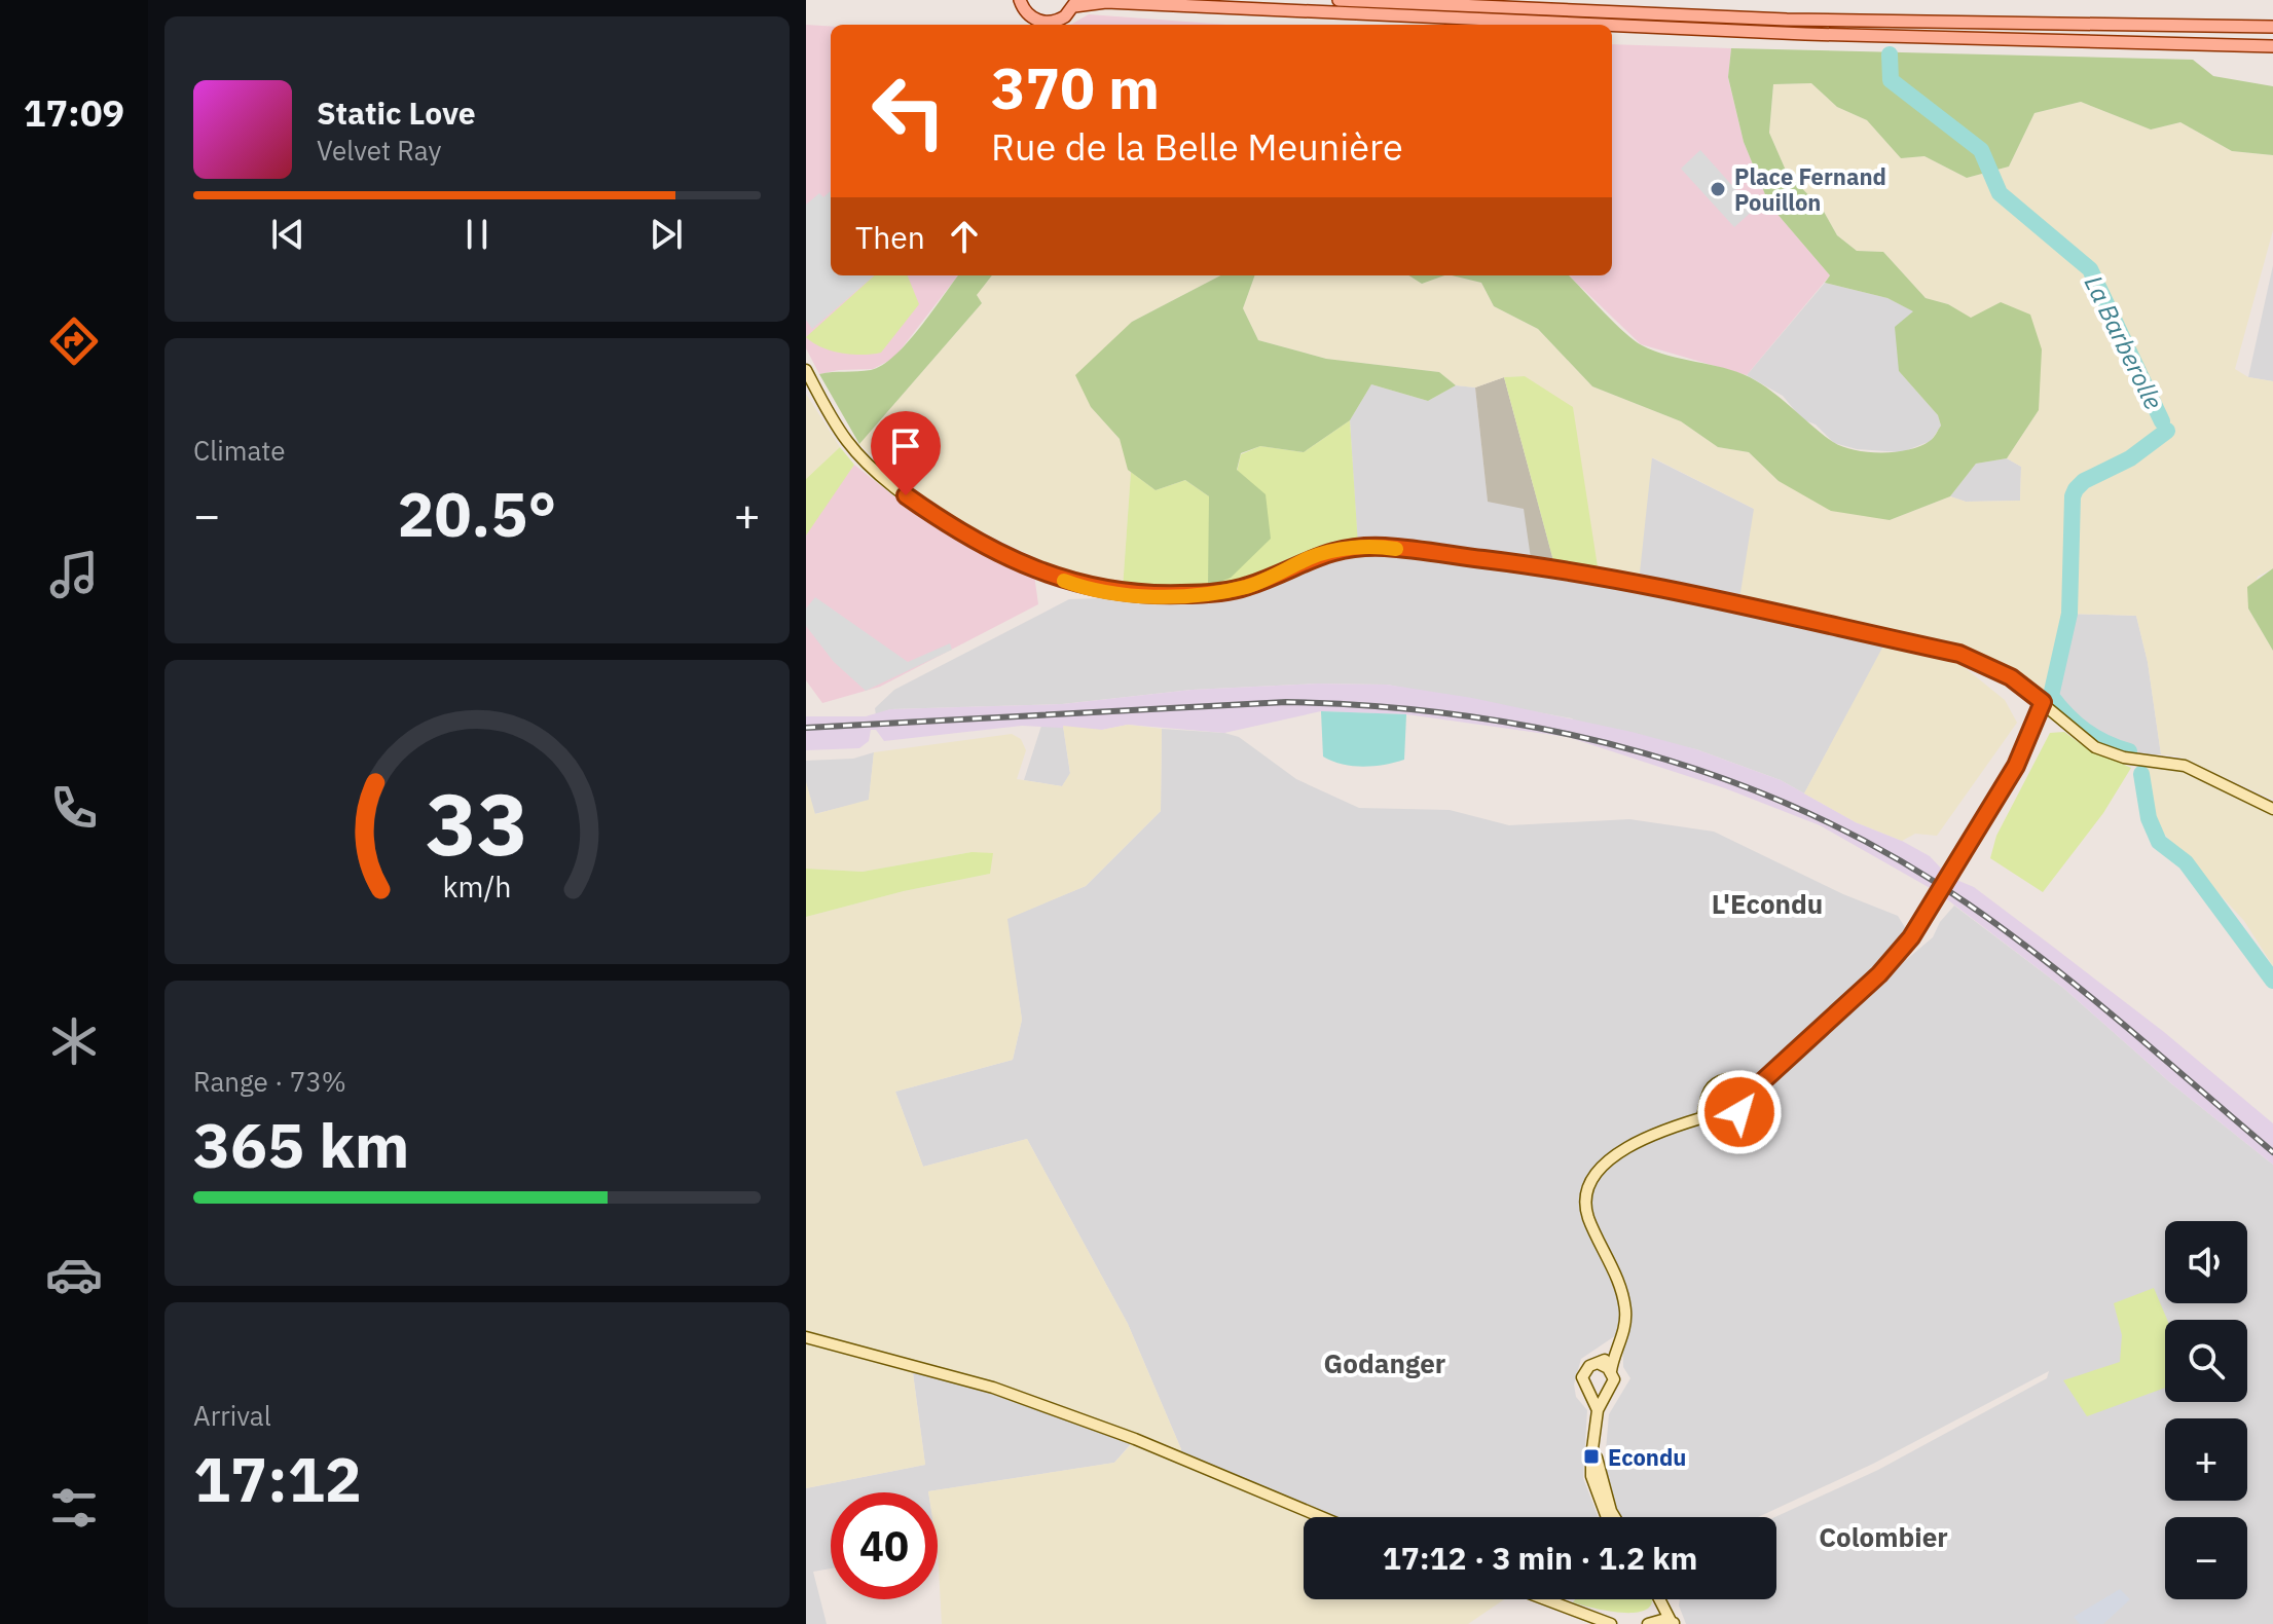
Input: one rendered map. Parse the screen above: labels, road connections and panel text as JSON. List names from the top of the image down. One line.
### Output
{"districts":["L'Econdu","Godanger","Colombier"],"water":["La Barberolle"],"places":{"other":["Place Fernand Pouillon"],"transit":["Econdu"]},"page":{"tabs":"17:09","turn":["370 m","Rue de la Belle Meunière"],"song":["Static Love","Velvet Ray"],"then":"Then","tile":["Climate",["Range · 73%","365 km"],["Arrival","17:12"]],"heat":["−","20.5°","+"],"map_buttons":["+","−"],"limit":"40","trip":"17:12 · 3 min · 1.2 km","gauge":["33","km/h"]}}
